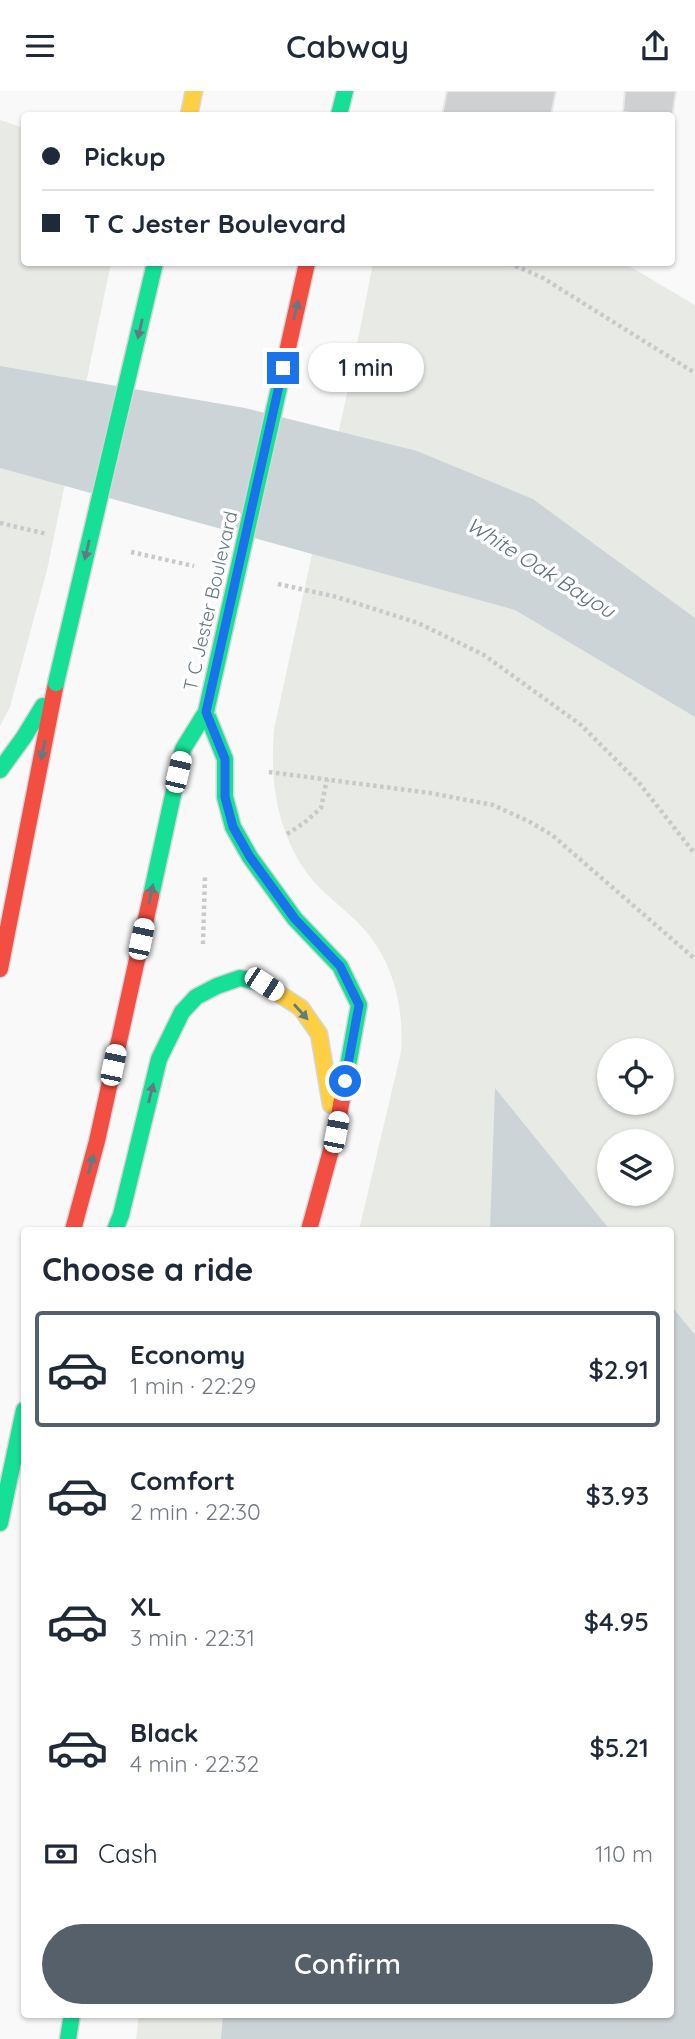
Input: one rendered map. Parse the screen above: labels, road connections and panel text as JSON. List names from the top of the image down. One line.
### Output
{"streets":{"main road":["T C Jester Boulevard"]},"one_way":["T C Jester Boulevard"],"water":["White Oak Bayou"],"page":{"header":"Cabway","banner":["Pickup","T C Jester Boulevard"],"bubble":"1 min","heading":"Choose a ride","list":[{"name":"Economy","note":"1 min · 22:29","value":"$2.91"},{"name":"Comfort","note":"2 min · 22:30","value":"$3.93"},{"name":"XL","note":"3 min · 22:31","value":"$4.95"},{"name":"Black","note":"4 min · 22:32","value":"$5.21"}],"pay":["Cash","110 m"],"buttons":"Confirm"}}
